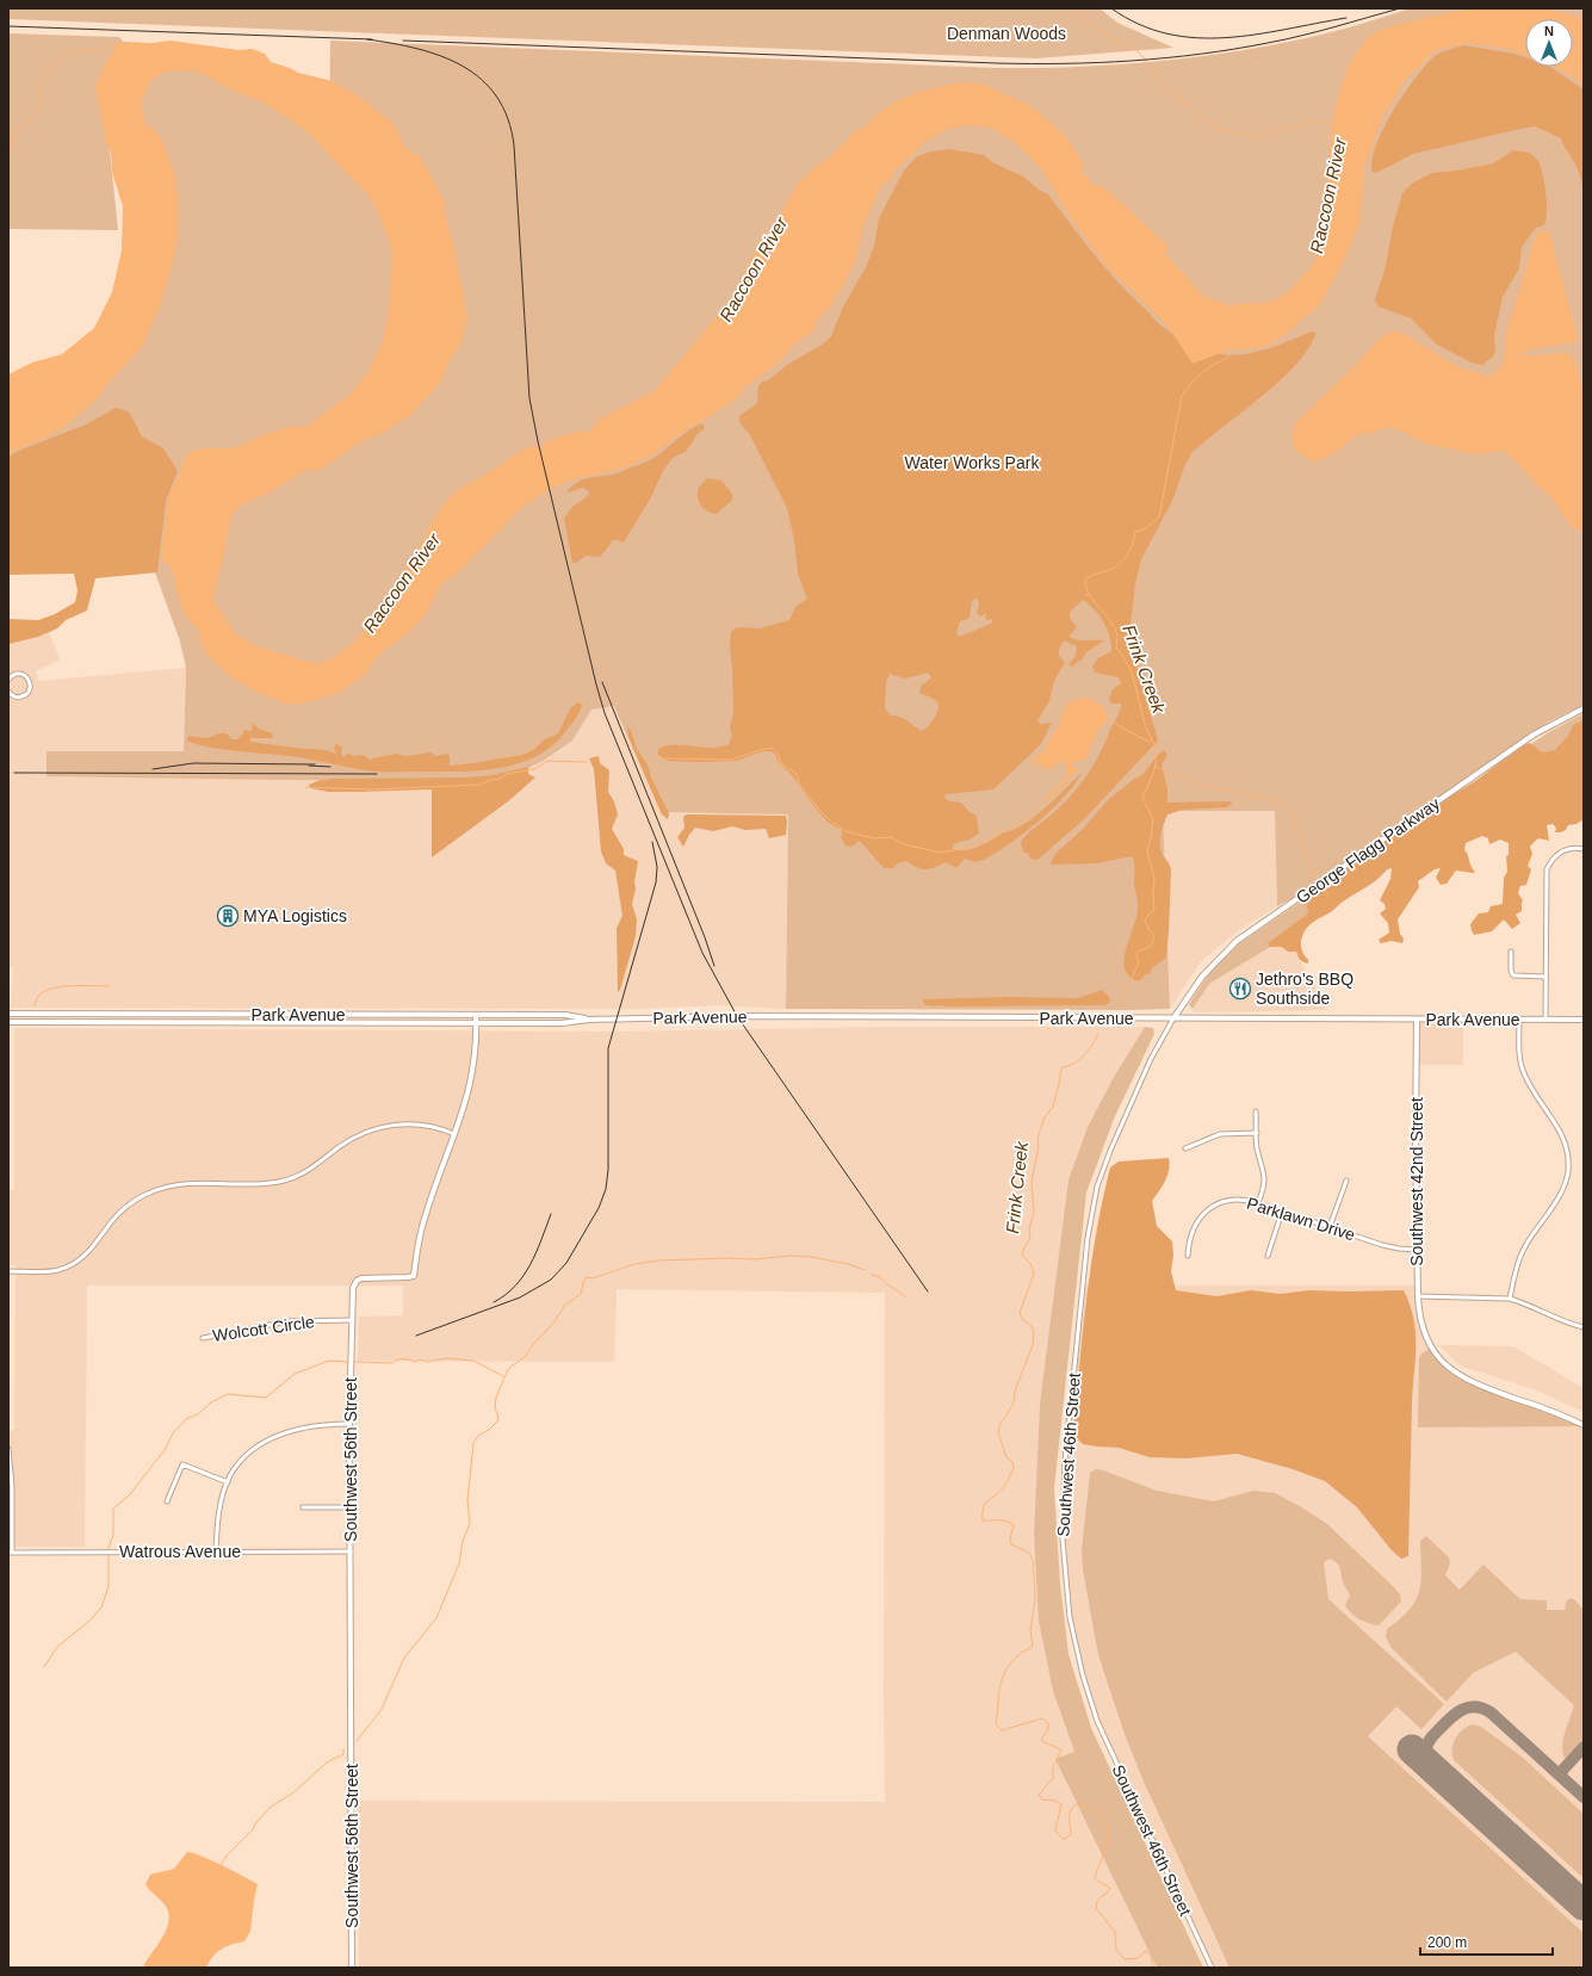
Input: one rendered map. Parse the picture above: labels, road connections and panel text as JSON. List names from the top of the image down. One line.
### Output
{"streets":{"main road":["George Flagg Parkway","Park Avenue","Southwest 42nd Street","Southwest 56th Street"],"street":["Parklawn Drive","Wolcott Circle","Southwest 46th Street","Watrous Avenue"]},"crossings":[["George Flagg Parkway","Park Avenue"],["George Flagg Parkway","Southwest 46th Street"],["Park Avenue","Southwest 42nd Street"],["Park Avenue","Southwest 46th Street"],["Park Avenue","Southwest 56th Street"],["Southwest 42nd Street","Parklawn Drive"],["Wolcott Circle","Southwest 56th Street"],["Southwest 56th Street","Watrous Avenue"]],"water":["Raccoon River","Frink Creek"],"parks":["Denman Woods","Water Works Park"],"places":{"building":["MYA Logistics"],"restaurant":["Jethro's BBQ Southside"]},"scale_bar":"200 m","north":"top"}
